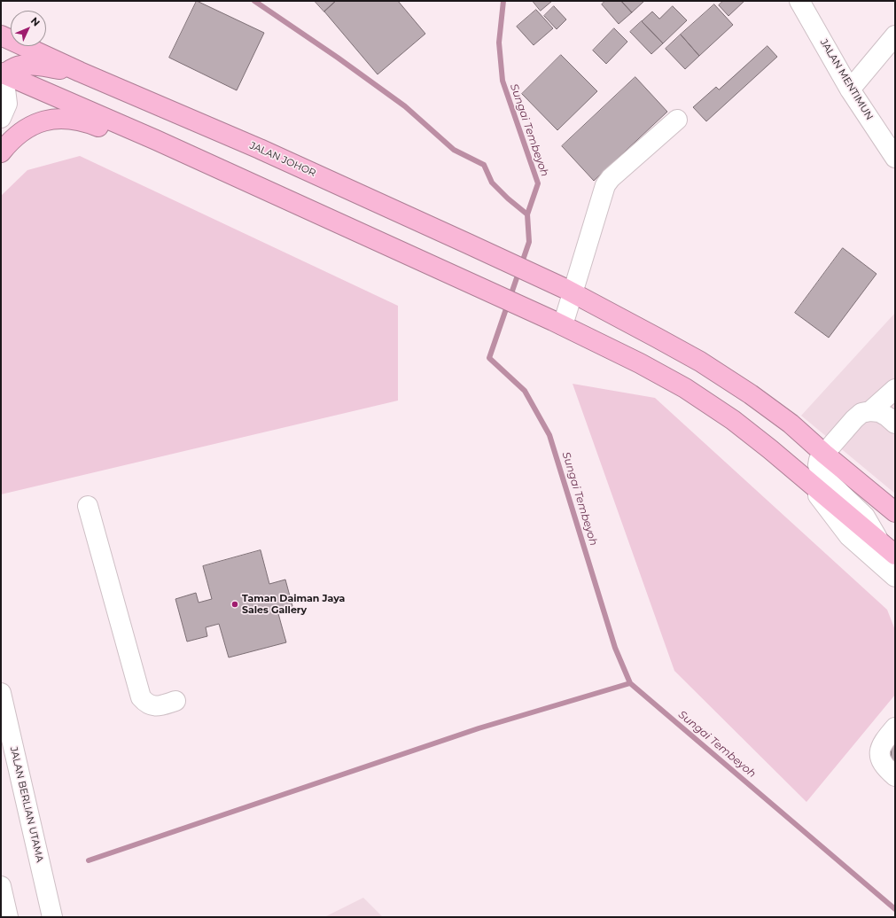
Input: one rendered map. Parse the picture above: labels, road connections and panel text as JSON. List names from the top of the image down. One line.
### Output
{"streets":{"highway":["JALAN JOHOR"],"street":["JALAN MENTIMUN","JALAN BERLIAN UTAMA"]},"water":["Sungai Tembeyoh"],"places":["Taman Daiman Jaya Sales Gallery"],"north":"top right"}
